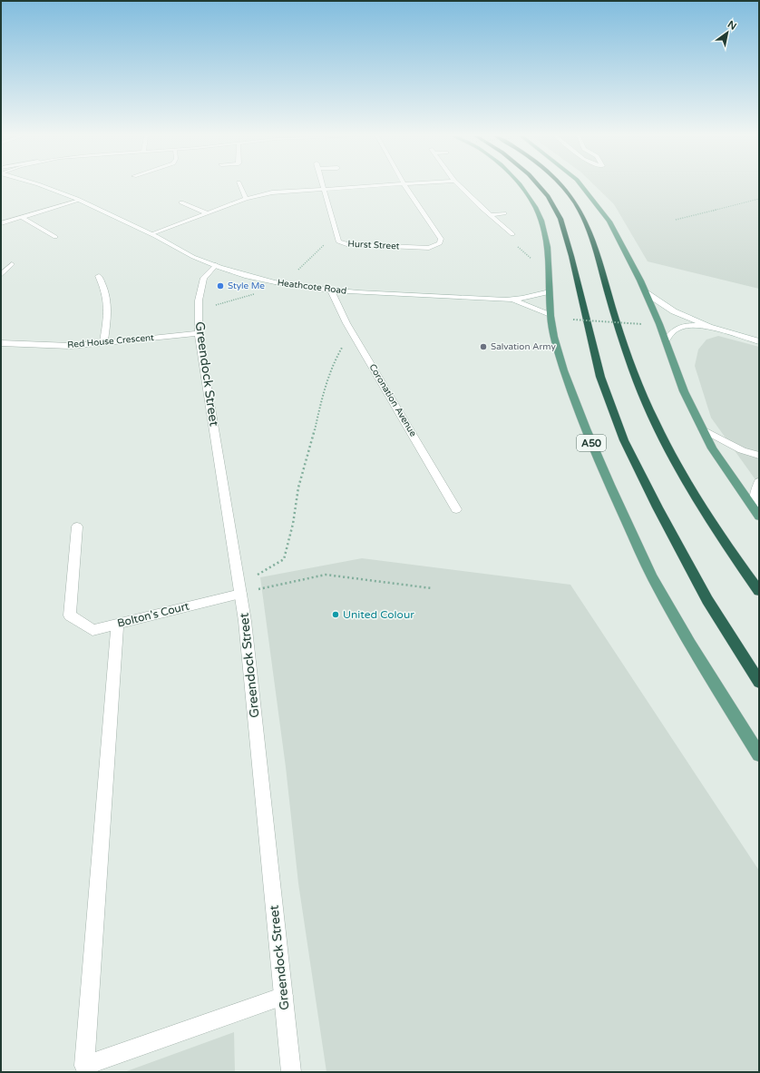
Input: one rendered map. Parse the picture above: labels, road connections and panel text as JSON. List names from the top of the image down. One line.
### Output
{"streets":{"highway":["A50"],"street":["Hurst Street","Heathcote Road","Red House Crescent","Greendock Street","Coronation Avenue","Bolton's Court"]},"crossings":[["Heathcote Road","Greendock Street"],["Heathcote Road","Coronation Avenue"],["Heathcote Road","A50"],["Red House Crescent","Greendock Street"],["Greendock Street","Bolton's Court"]],"places":["Style Me","Salvation Army","United Colour"],"north":"top right"}
